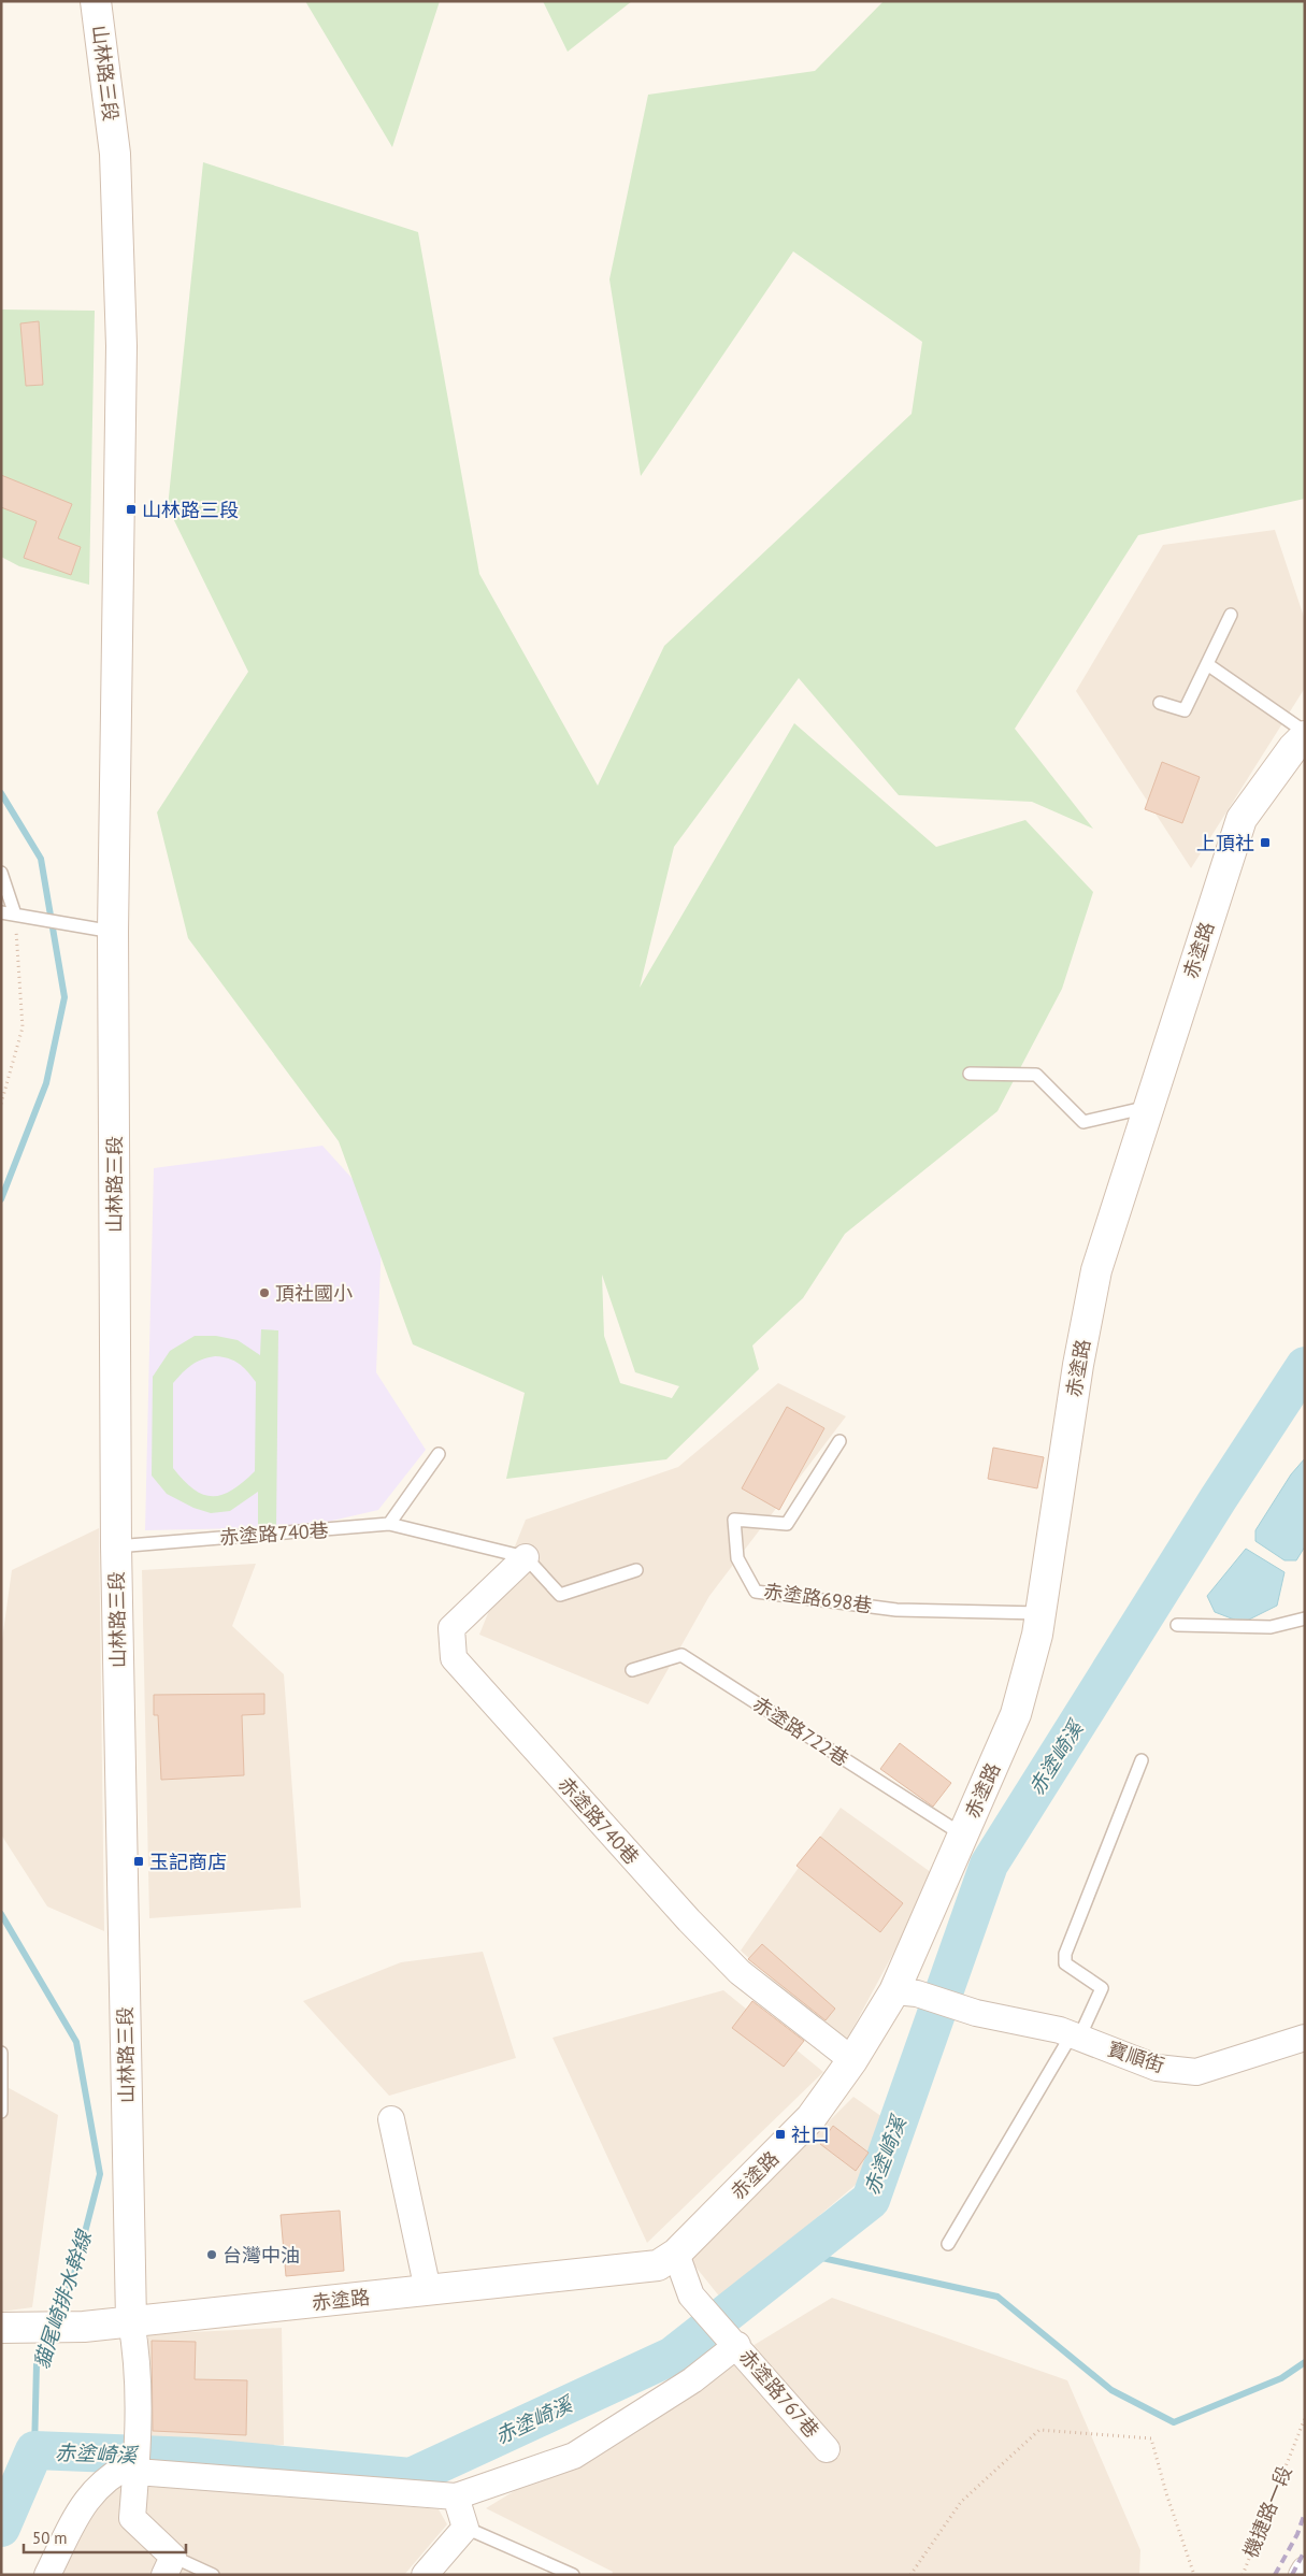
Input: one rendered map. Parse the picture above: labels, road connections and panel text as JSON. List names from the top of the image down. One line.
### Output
{"streets":{"main road":["山林路三段","赤塗路"],"street":["赤塗路740巷","寶順街","赤塗路767巷"],"lane":["赤塗路698巷","赤塗路722巷"],"path":["機捷路一段"]},"crossings":[["山林路三段","赤塗路"],["山林路三段","赤塗路740巷"],["赤塗路","赤塗路740巷"],["赤塗路","赤塗路698巷"],["赤塗路","赤塗路722巷"],["赤塗路","寶順街"],["赤塗路","赤塗路767巷"]],"water":["赤塗崎溪","貓尾崎排水幹線"],"places":{"transit":["山林路三段","上頂社","玉記商店","社口"],"other":["頂社國小","台灣中油"]},"scale_bar":"50 m"}
